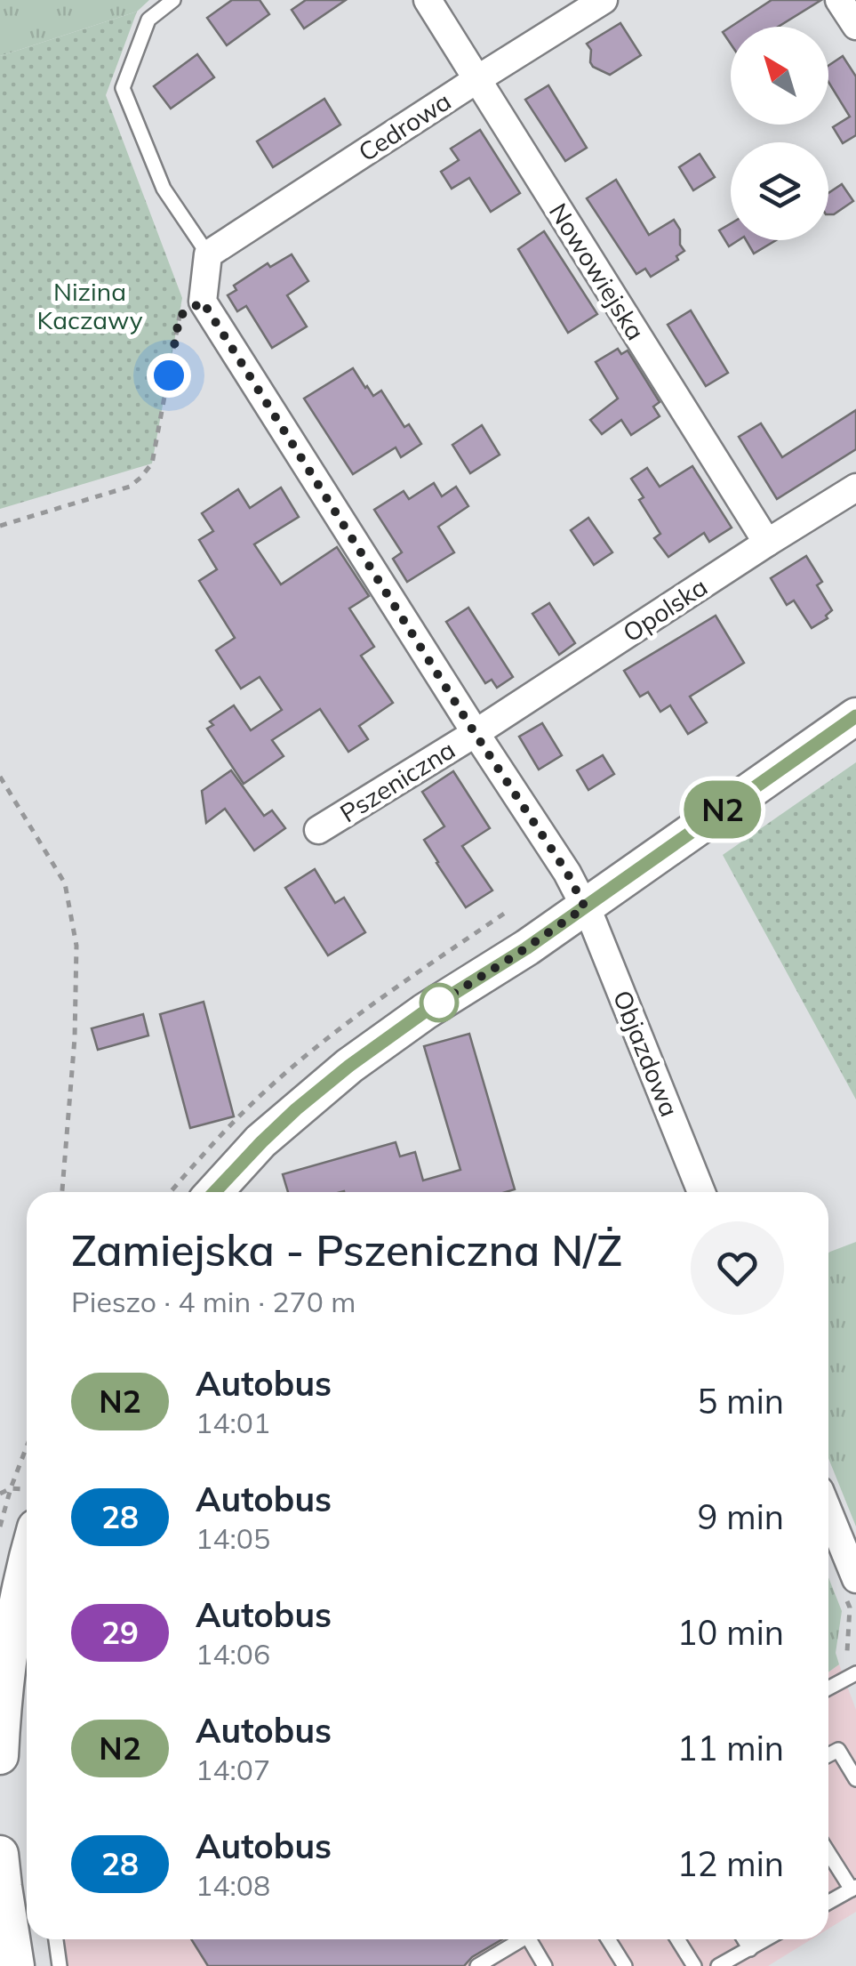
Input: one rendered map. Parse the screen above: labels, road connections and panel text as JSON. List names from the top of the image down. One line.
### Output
{"streets":{"street":["Cedrowa","Nowowiejska","Opolska","Pszeniczna","Objazdowa"]},"crossings":[["Cedrowa","Nowowiejska"],["Nowowiejska","Opolska"],["Opolska","Pszeniczna"],["Pszeniczna","Objazdowa"]],"parks":["Nizina Kaczawy"],"lines":["bus line N2"],"north":"top left","page":{"on_map":"N2","heading":["Zamiejska - Pszeniczna N/Ż","Pieszo · 4 min · 270 m"],"list":[{"mark":"N2","name":"Autobus","note":"14:01","value":"5 min"},{"mark":"28","name":"Autobus","note":"14:05","value":"9 min"},{"mark":"29","name":"Autobus","note":"14:06","value":"10 min"},{"mark":"N2","name":"Autobus","note":"14:07","value":"11 min"},{"mark":"28","name":"Autobus","note":"14:08","value":"12 min"}]}}
